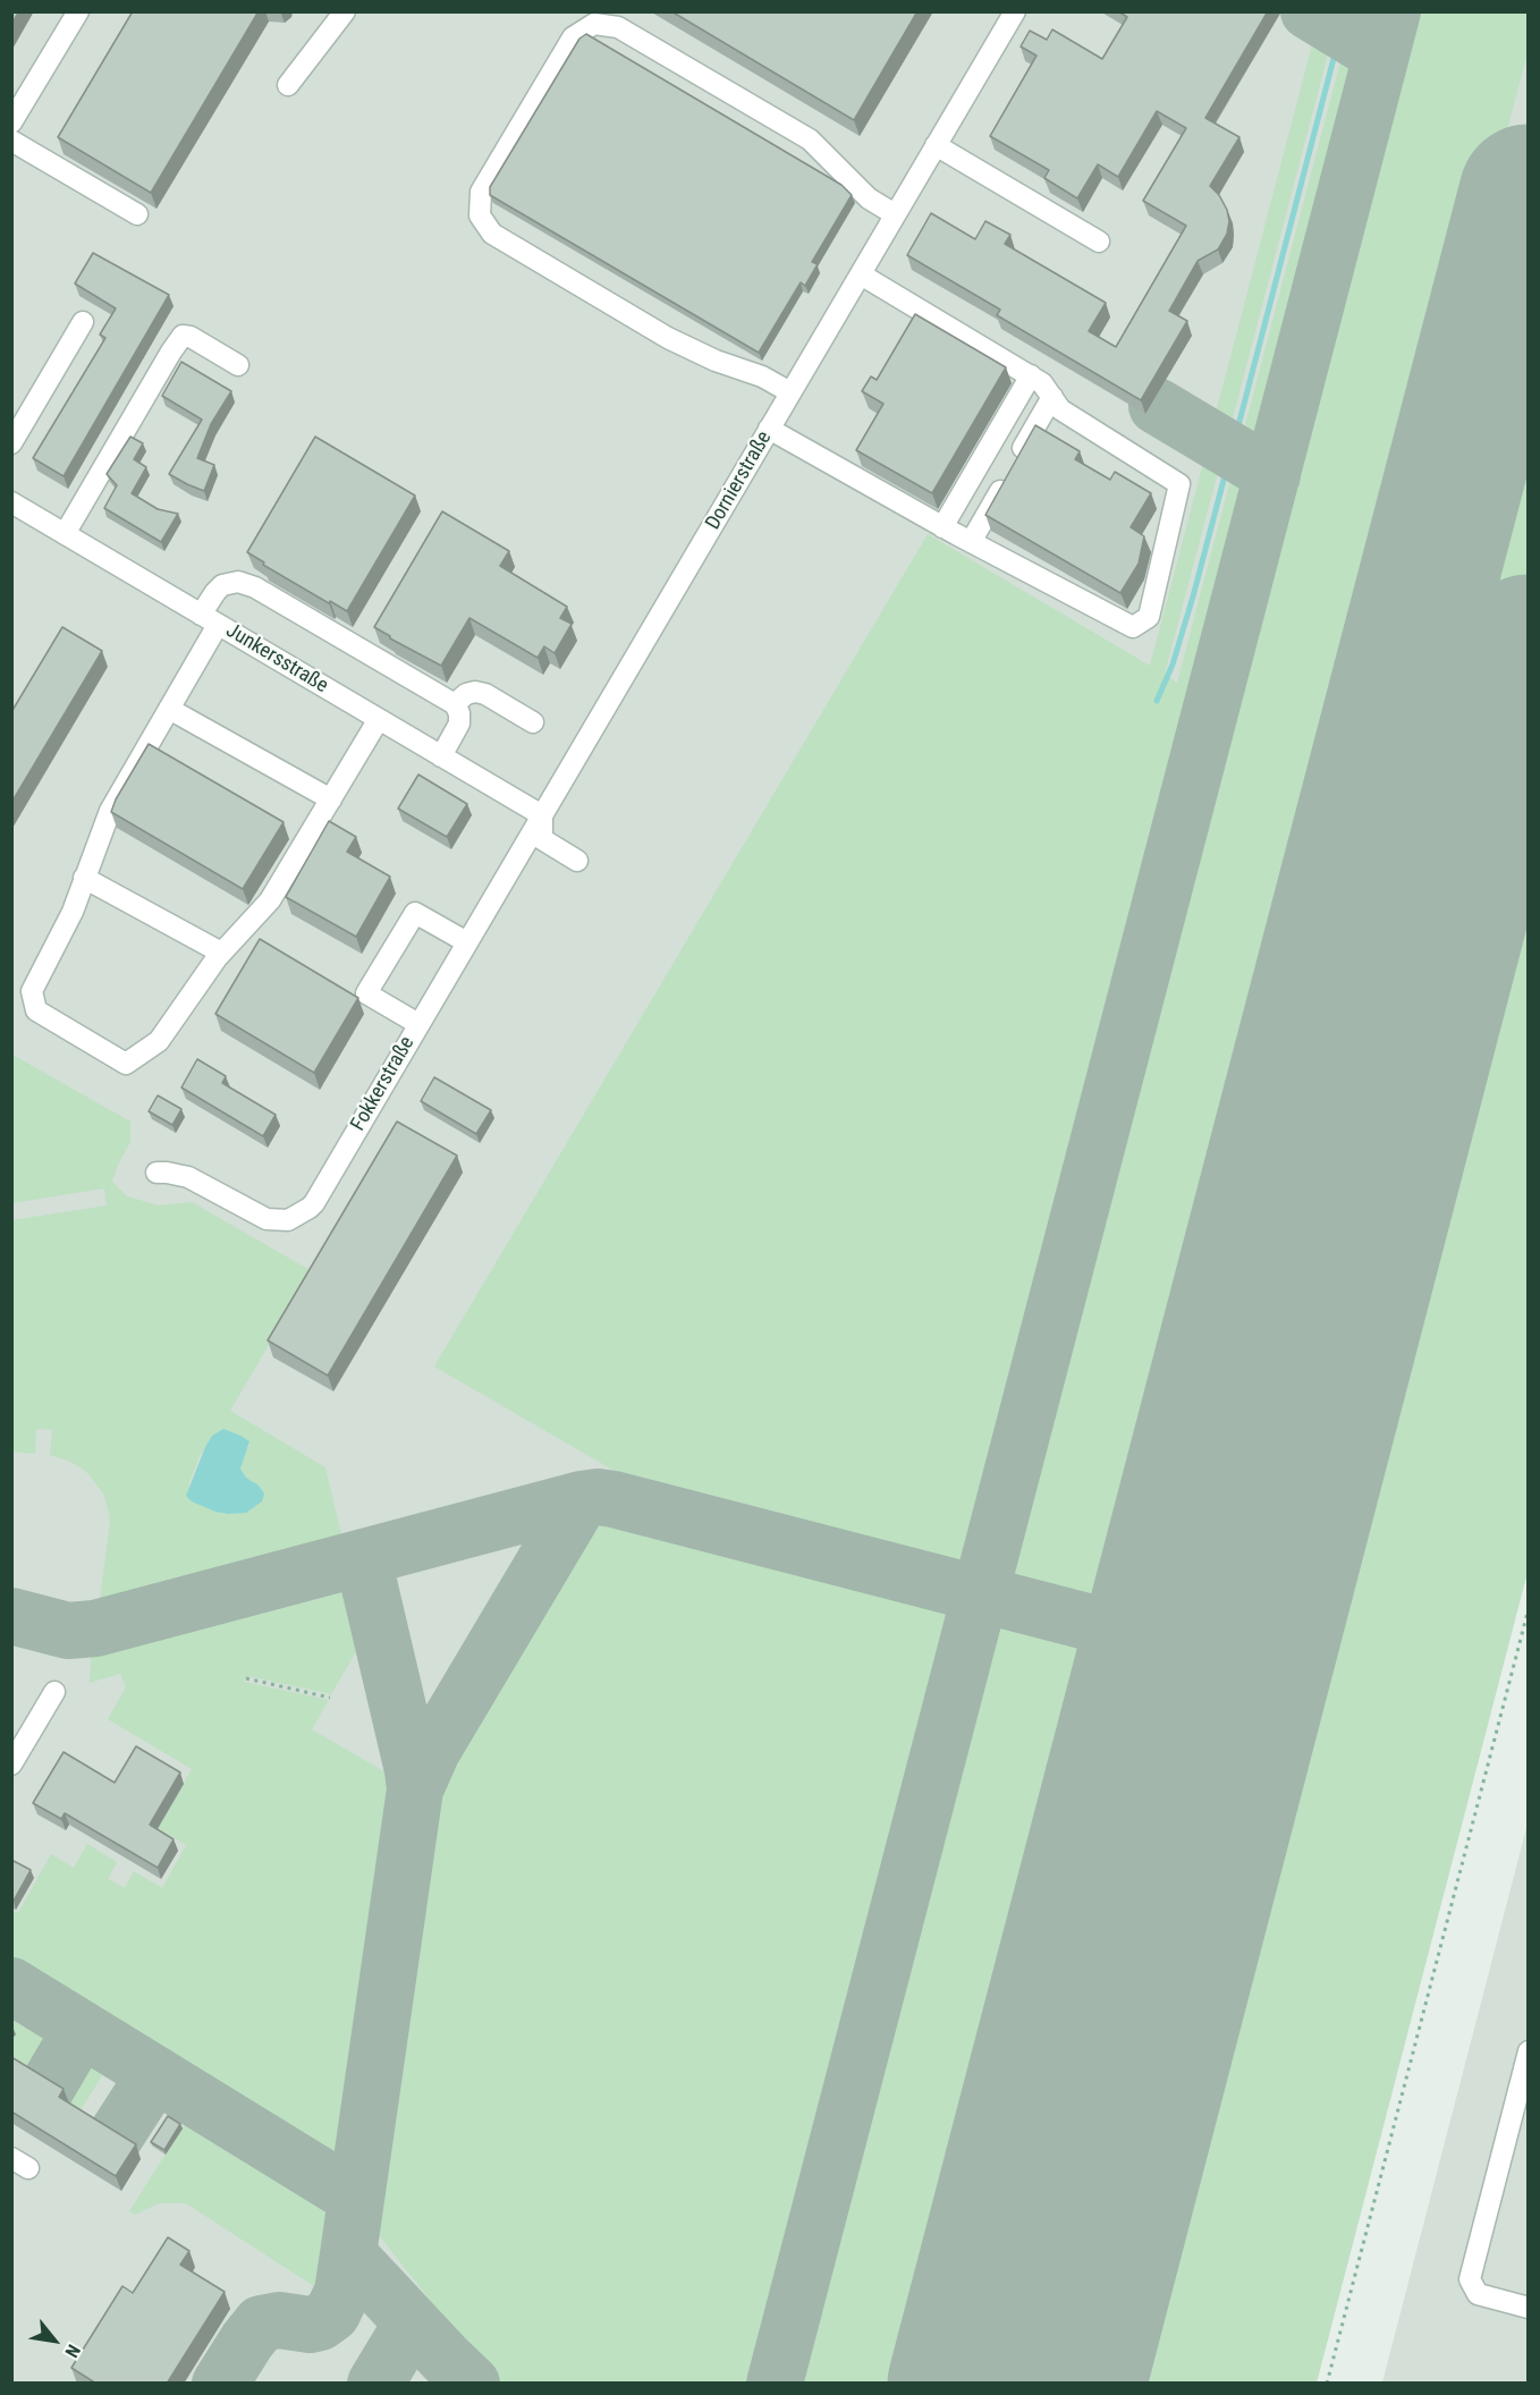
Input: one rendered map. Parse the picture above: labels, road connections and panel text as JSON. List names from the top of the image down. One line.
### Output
{"streets":{"street":["Dornierstraße","Junkersstraße","Fokkerstraße"]},"crossings":[["Dornierstraße","Junkersstraße"],["Dornierstraße","Fokkerstraße"],["Junkersstraße","Fokkerstraße"]],"north":"bottom right"}
